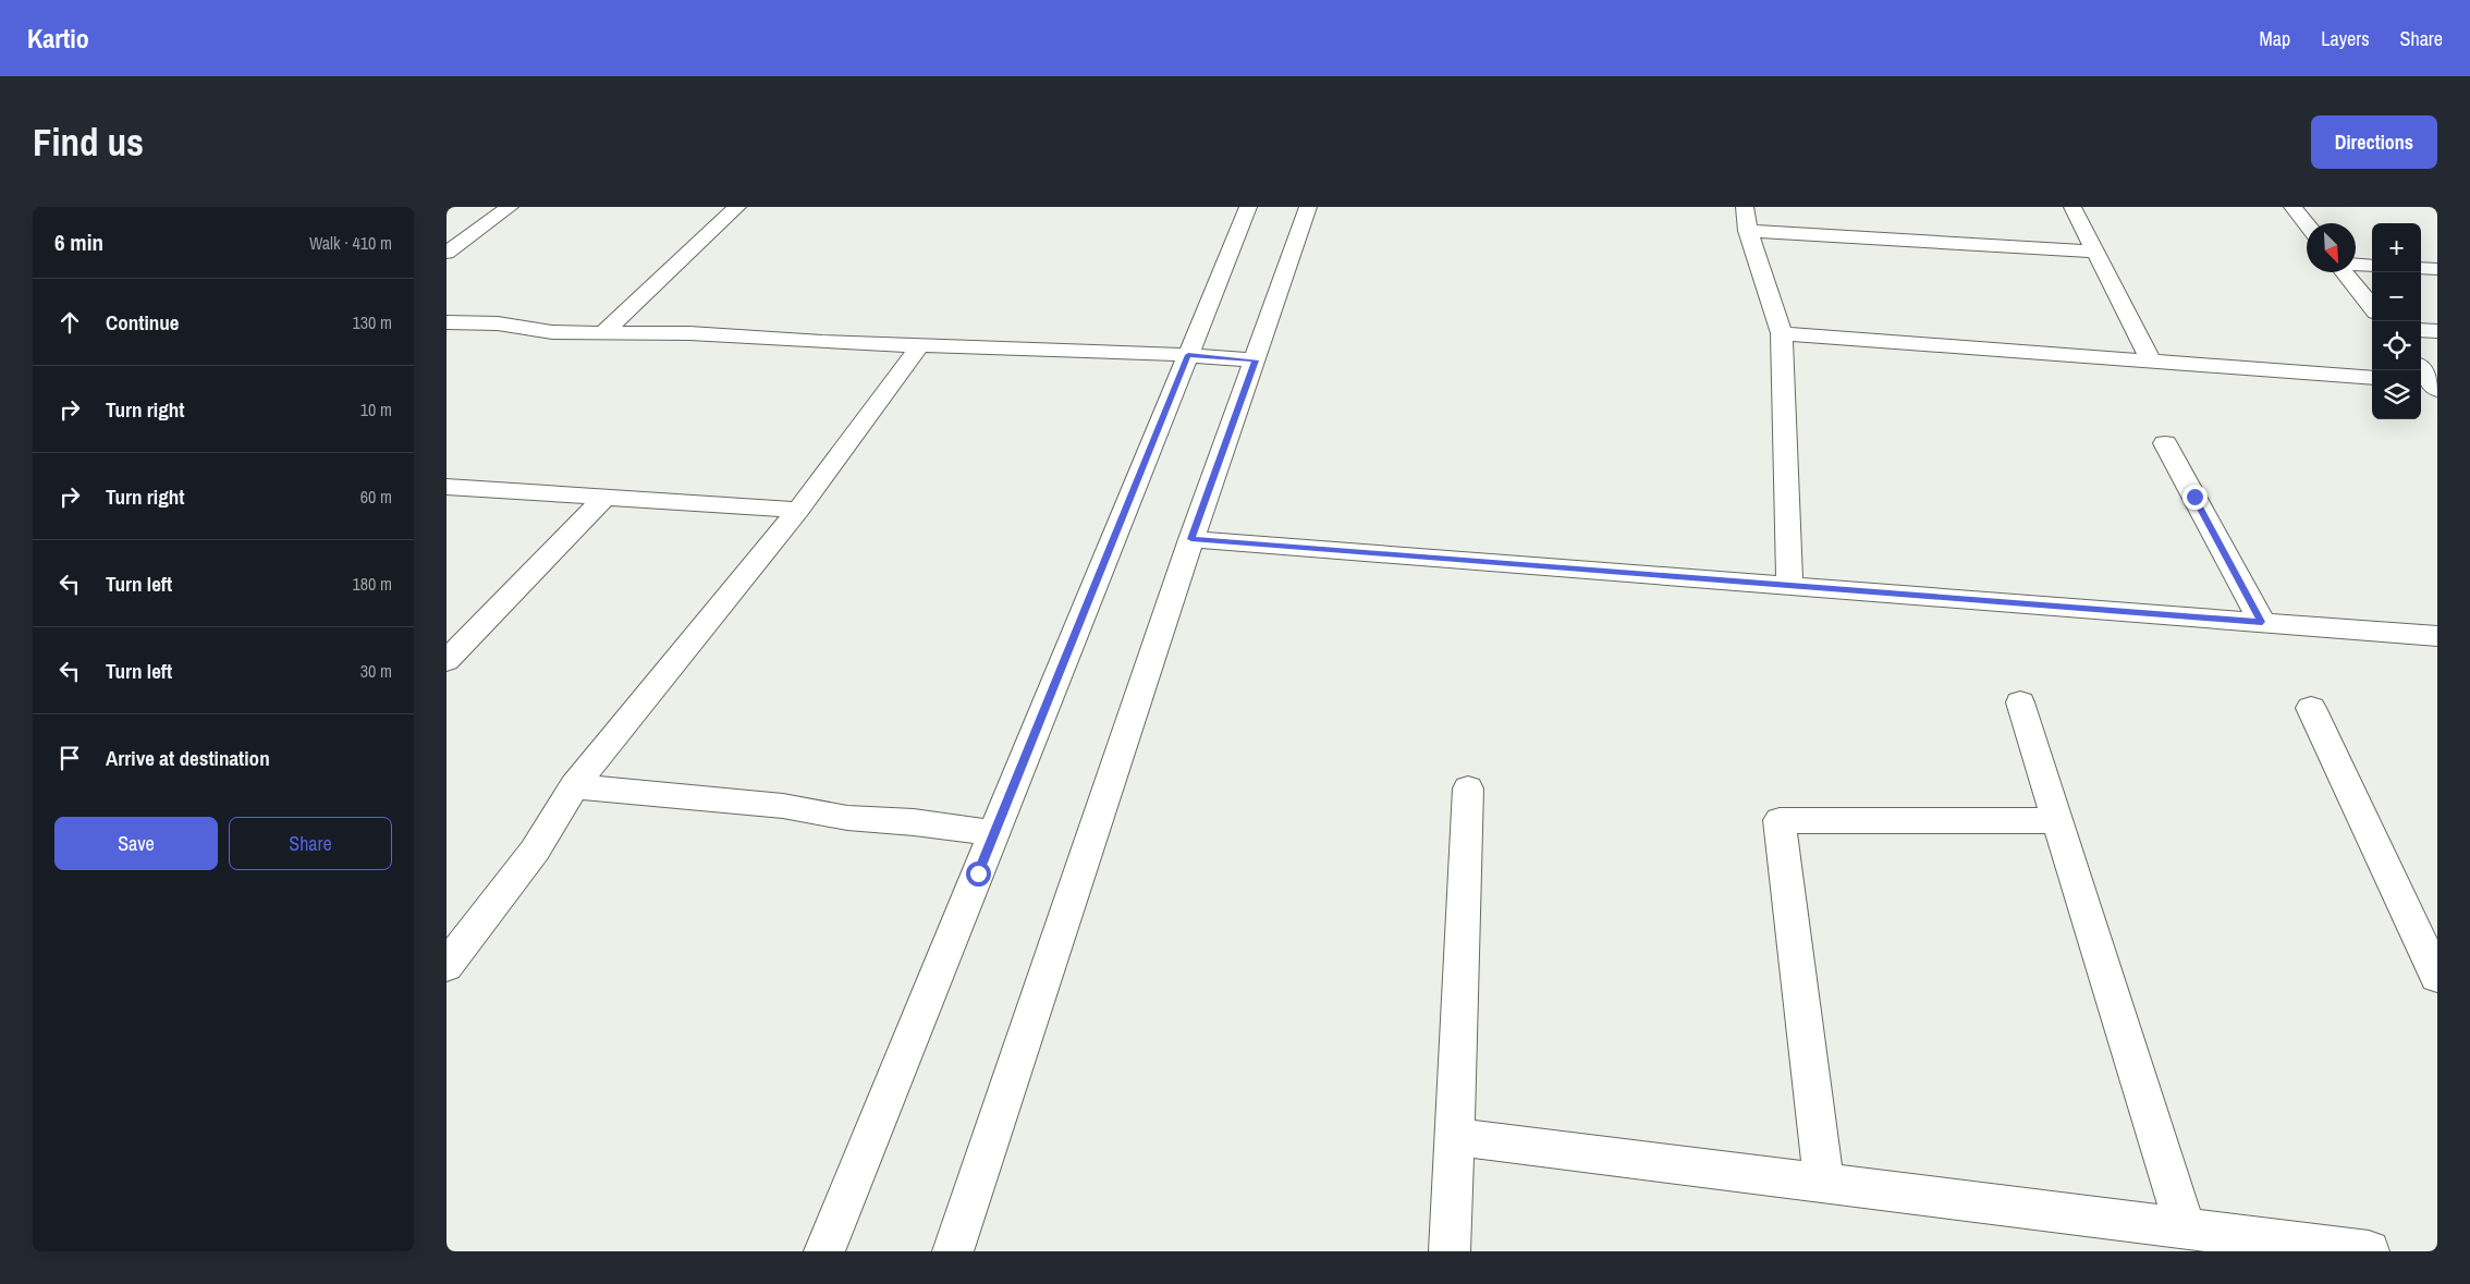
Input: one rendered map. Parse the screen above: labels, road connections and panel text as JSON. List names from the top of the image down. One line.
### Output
{"north":"bottom right","page":{"header":"Kartio","nav":["Map","Layers","Share"],"buttons":["Directions",["Save","Share"]],"title":"Find us","heading":["6 min","Walk · 410 m"],"map_buttons":["+","−"],"list":[["Continue","130 m"],["Turn right","10 m"],["Turn right","60 m"],["Turn left","180 m"],["Turn left","30 m"],"Arrive at destination"]}}
